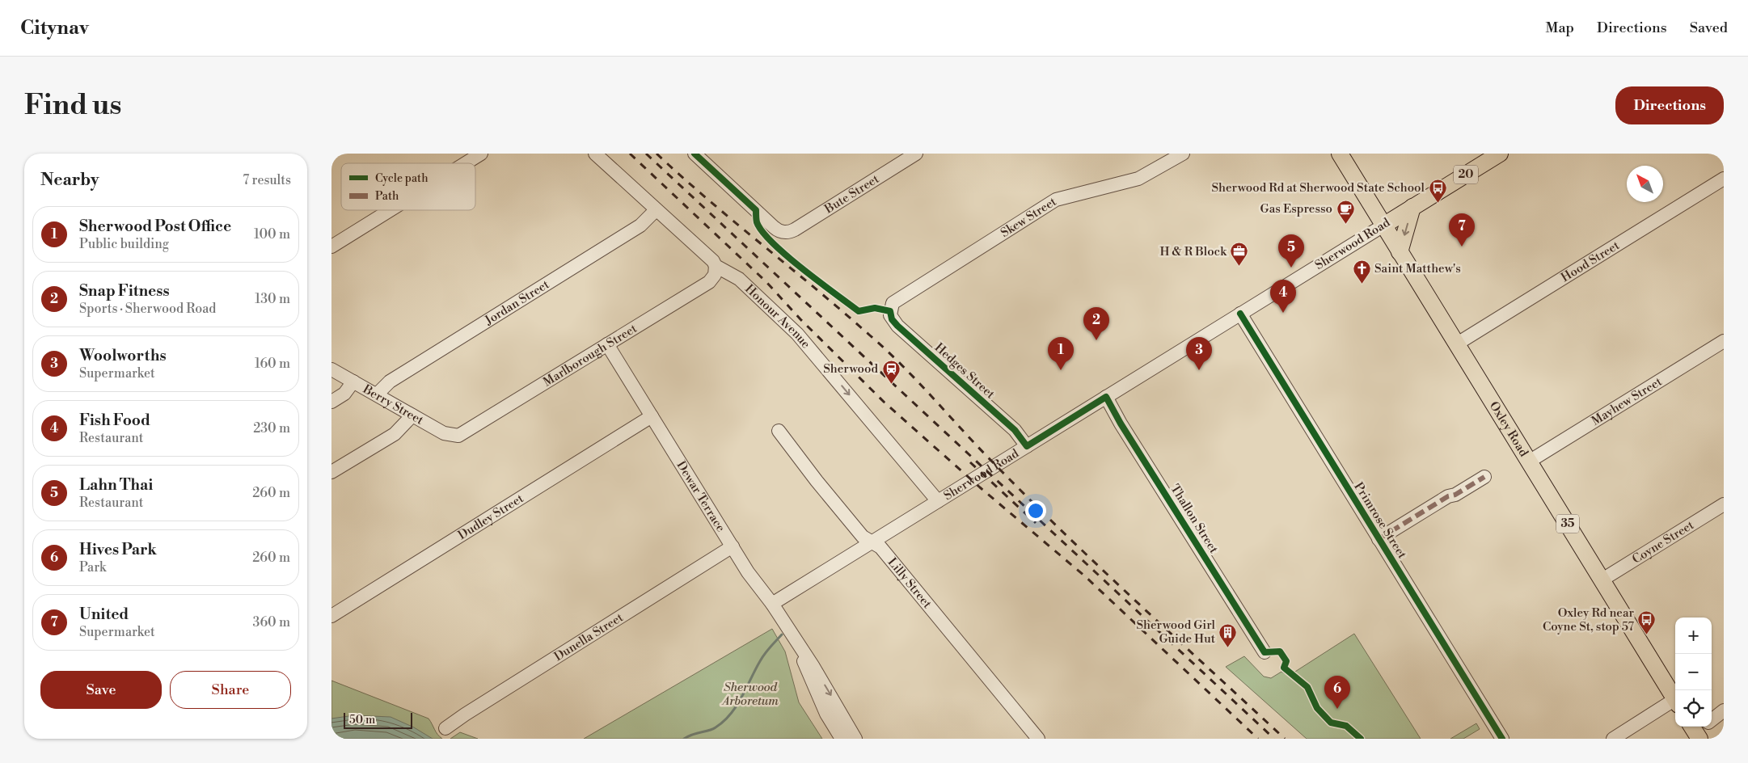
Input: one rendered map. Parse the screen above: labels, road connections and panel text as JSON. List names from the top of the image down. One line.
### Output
{"streets":{"main road":["20","Sherwood Road","Oxley Road","35"],"street":["Bute Street","Skew Street","Hood Street","Jordan Street","Honour Avenue","Marlborough Street","Hedges Street","Mayhew Street","Berry Street","Dewar Terrace","Dudley Street","Thallon Street","Primrose Street","Coyne Street","Lilly Street","Dunella Street"]},"crossings":[["Skew Street","Hedges Street"],["Sherwood Road","Honour Avenue"],["Sherwood Road","Hedges Street"],["Sherwood Road","Oxley Road"],["Sherwood Road","Dewar Terrace"],["Sherwood Road","Thallon Street"],["Sherwood Road","Primrose Street"],["Sherwood Road","Lilly Street"],["Hood Street","Oxley Road"],["Jordan Street","Honour Avenue"],["Jordan Street","Berry Street"],["Honour Avenue","Marlborough Street"],["Marlborough Street","Berry Street"],["Marlborough Street","Dewar Terrace"],["Mayhew Street","Oxley Road"],["Oxley Road","Coyne Street"],["Dewar Terrace","Dudley Street"],["Dewar Terrace","Dunella Street"]],"one_way":["Honour Avenue"],"parks":["Sherwood Arboretum"],"places":{"bus stop":["Sherwood Rd at Sherwood State School","Oxley Rd near Coyne St, stop 57"],"cafe":["Gas Espresso"],"office":["H & R Block"],"church":["Saint Matthew's"],"station":["Sherwood"],"building":["Sherwood Girl Guide Hut"]},"legend":["Cycle path","Path"],"scale_bar":"50 m","north":"top left","page":{"header":"Citynav","nav":["Map","Directions","Saved"],"buttons":["Directions",["Save","Share"]],"title":"Find us","heading":["Nearby","7 results"],"list":[{"mark":"1","name":"Sherwood Post Office","note":"Public building","value":"100 m"},{"mark":"2","name":"Snap Fitness","note":"Sports · Sherwood Road","value":"130 m"},{"mark":"3","name":"Woolworths","note":"Supermarket","value":"160 m"},{"mark":"4","name":"Fish Food","note":"Restaurant","value":"230 m"},{"mark":"5","name":"Lahn Thai","note":"Restaurant","value":"260 m"},{"mark":"6","name":"Hives Park","note":"Park","value":"260 m"},{"mark":"7","name":"United","note":"Supermarket","value":"360 m"}],"pins":["7","5","4","2","1","3","6"],"map_buttons":["+","−"],"scale":"50 m"}}
